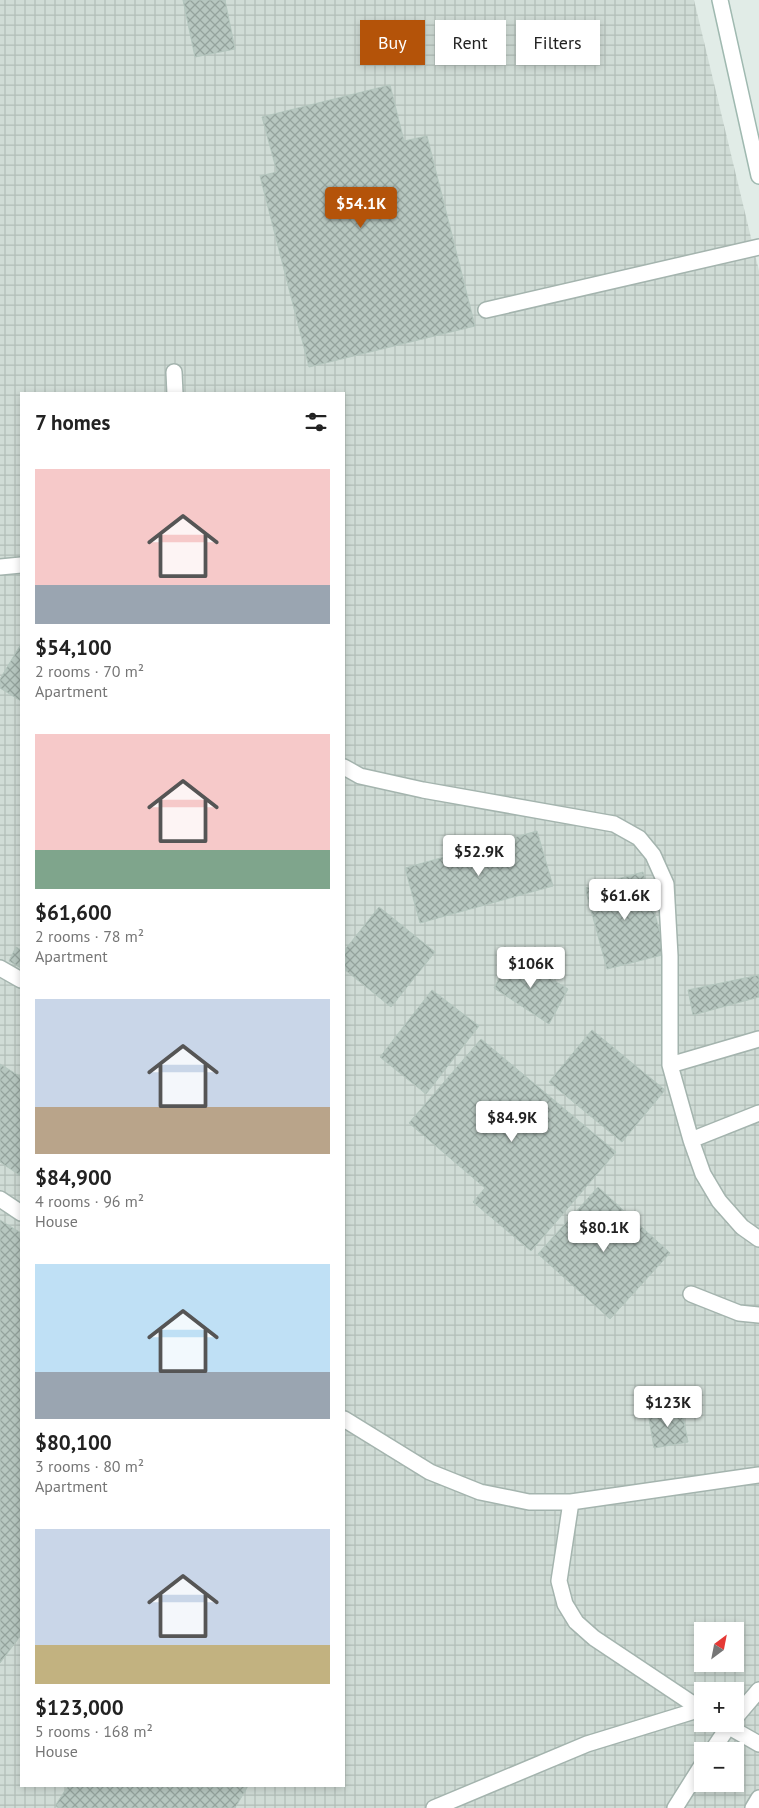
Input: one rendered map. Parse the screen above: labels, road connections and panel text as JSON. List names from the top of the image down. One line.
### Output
{"north":"top right","page":{"chip":["Buy","Rent","Filters"],"price":["$54.1K","$52.9K","$61.6K","$106K","$84.9K","$80.1K","$123K"],"heading":"7 homes","list":[{"name":"$54,100","note":"2 rooms · 70 m² · Apartment"},{"name":"$61,600","note":"2 rooms · 78 m² · Apartment"},{"name":"$84,900","note":"4 rooms · 96 m² · House"},{"name":"$80,100","note":"3 rooms · 80 m² · Apartment"},{"name":"$123,000","note":"5 rooms · 168 m² · House"}],"map_buttons":["+","−"]}}
